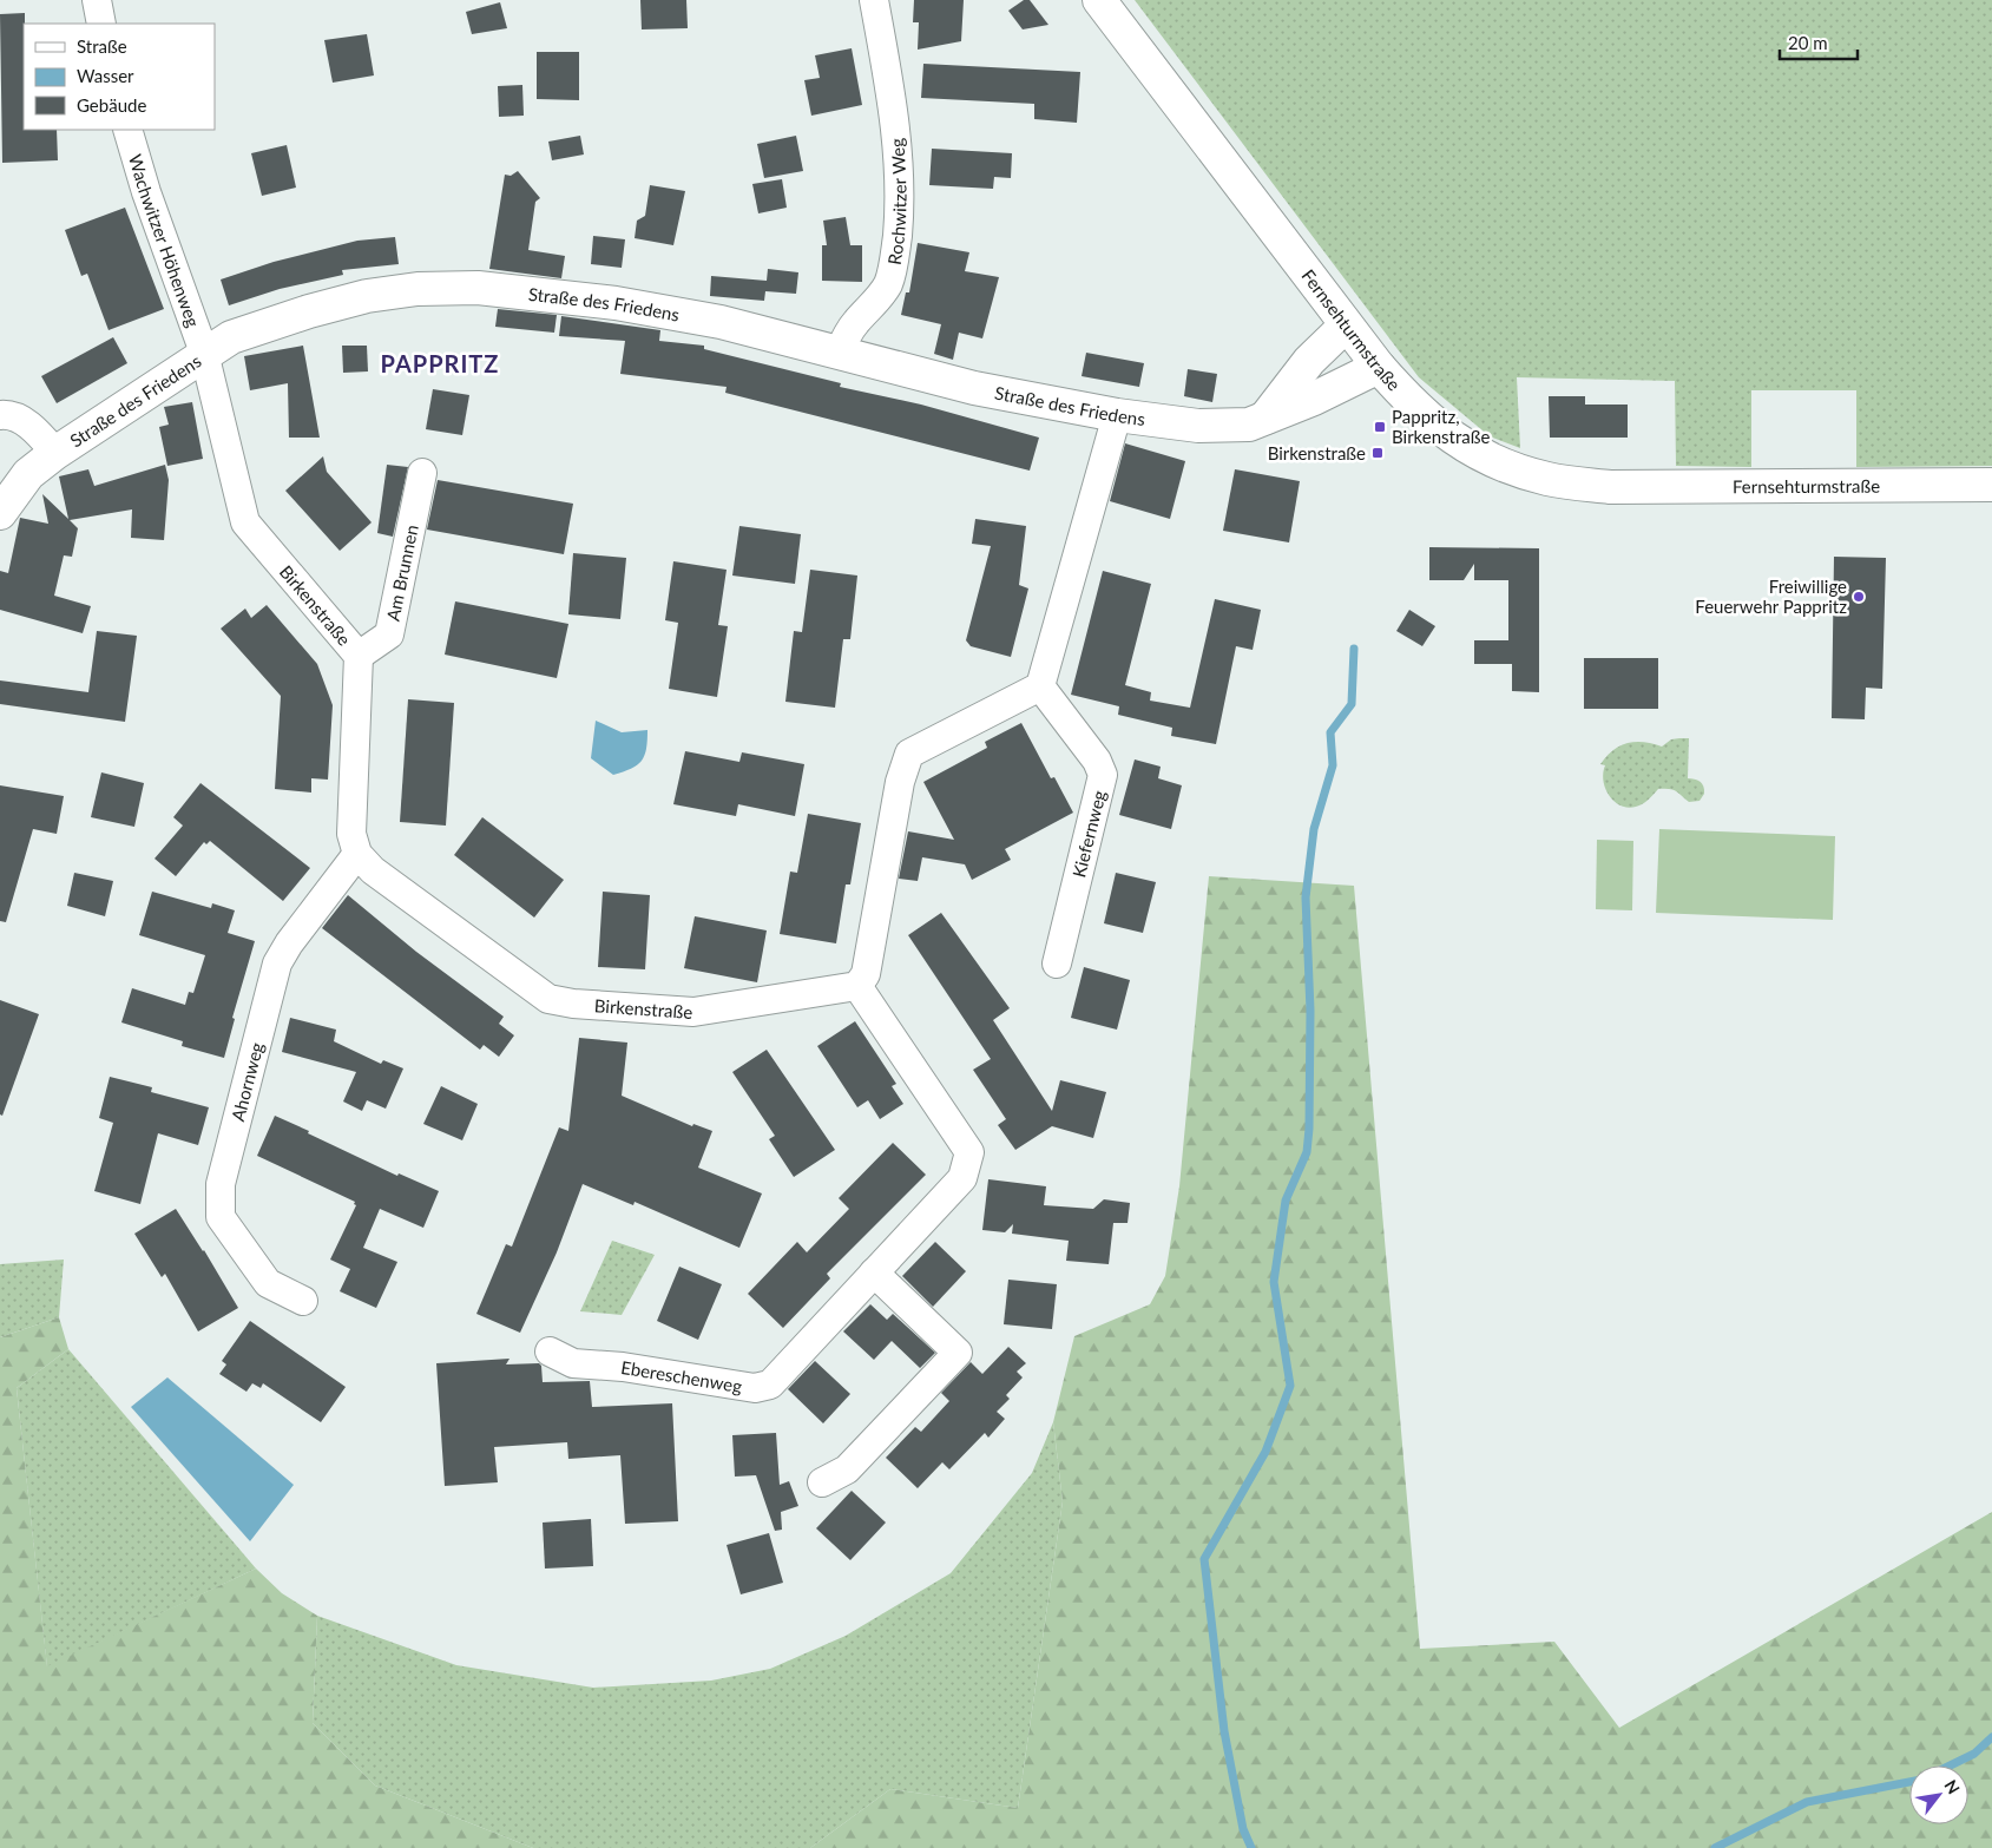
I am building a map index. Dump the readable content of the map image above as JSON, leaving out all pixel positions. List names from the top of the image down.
{
  "streets": {
    "street": [
      "Rochwitzer Weg",
      "Wachwitzer Höhenweg",
      "Straße des Friedens",
      "Fernsehturmstraße",
      "Am Brunnen",
      "Birkenstraße",
      "Kiefernweg",
      "Ahornweg",
      "Ebereschenweg"
    ]
  },
  "crossings": [
    ["Rochwitzer Weg", "Straße des Friedens"],
    ["Wachwitzer Höhenweg", "Straße des Friedens"],
    ["Wachwitzer Höhenweg", "Birkenstraße"],
    ["Straße des Friedens", "Fernsehturmstraße"],
    ["Straße des Friedens", "Birkenstraße"],
    ["Am Brunnen", "Birkenstraße"],
    ["Birkenstraße", "Ahornweg"],
    ["Birkenstraße", "Ebereschenweg"]
  ],
  "districts": ["PAPPRITZ"],
  "places": {
    "transit": ["Pappritz, Birkenstraße", "Birkenstraße"],
    "other": ["Freiwillige Feuerwehr Pappritz"]
  },
  "legend": ["Straße", "Wasser", "Gebäude"],
  "scale_bar": "20 m",
  "north": "top right"
}
